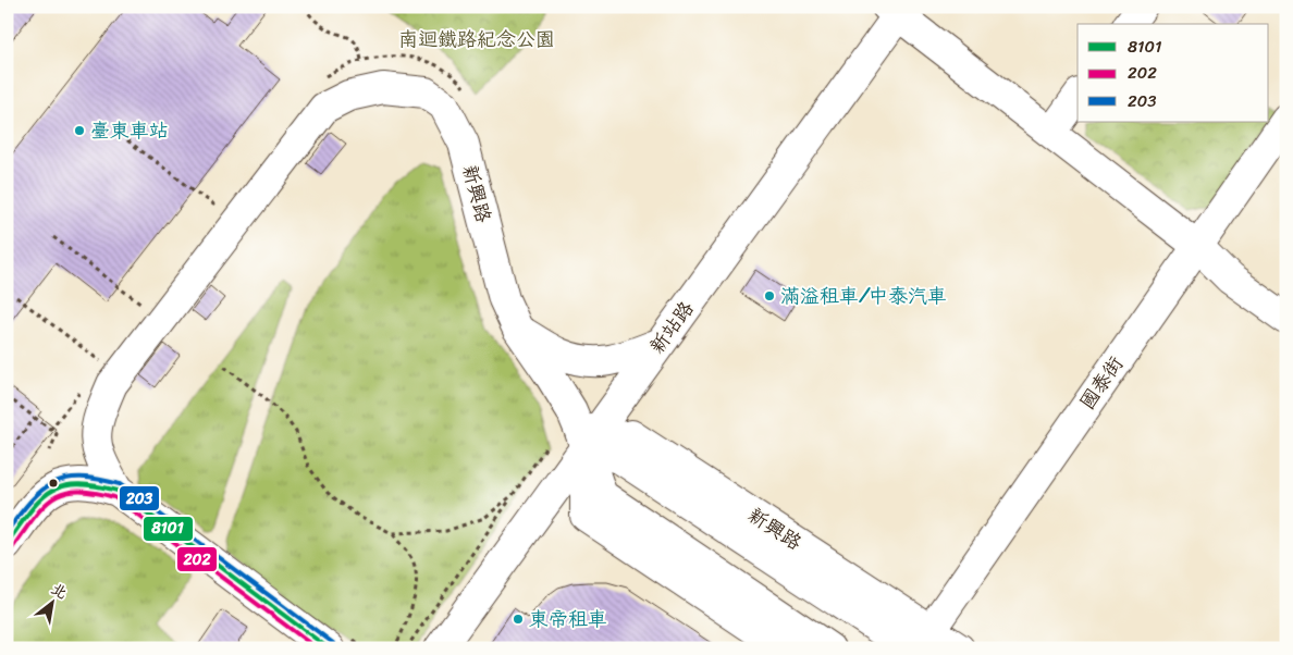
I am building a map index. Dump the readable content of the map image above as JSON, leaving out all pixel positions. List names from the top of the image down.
{
  "streets": {
    "street": ["新興路", "新站路", "國泰街"]
  },
  "crossings": [
    ["新興路", "新站路"],
    ["新興路", "國泰街"]
  ],
  "parks": ["南迴鐵路紀念公園"],
  "places": ["臺東車站", "滿溢租車/中泰汽車", "東帝租車"],
  "lines": ["transit line 203", "transit line 8101", "transit line 202"],
  "legend": ["8101", "202", "203"],
  "north": "top right"
}
